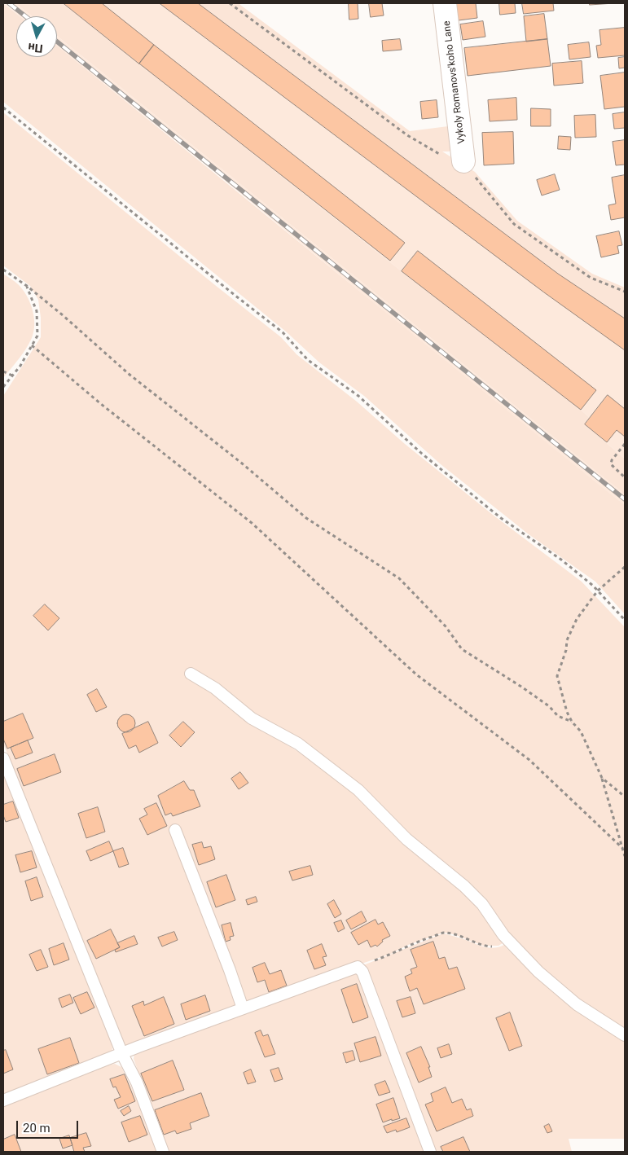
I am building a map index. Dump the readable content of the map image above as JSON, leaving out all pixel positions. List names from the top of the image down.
{
  "streets": {
    "street": ["Vykoly Romanovs'koho Lane"]
  },
  "scale_bar": "20 m",
  "north": "bottom"
}
